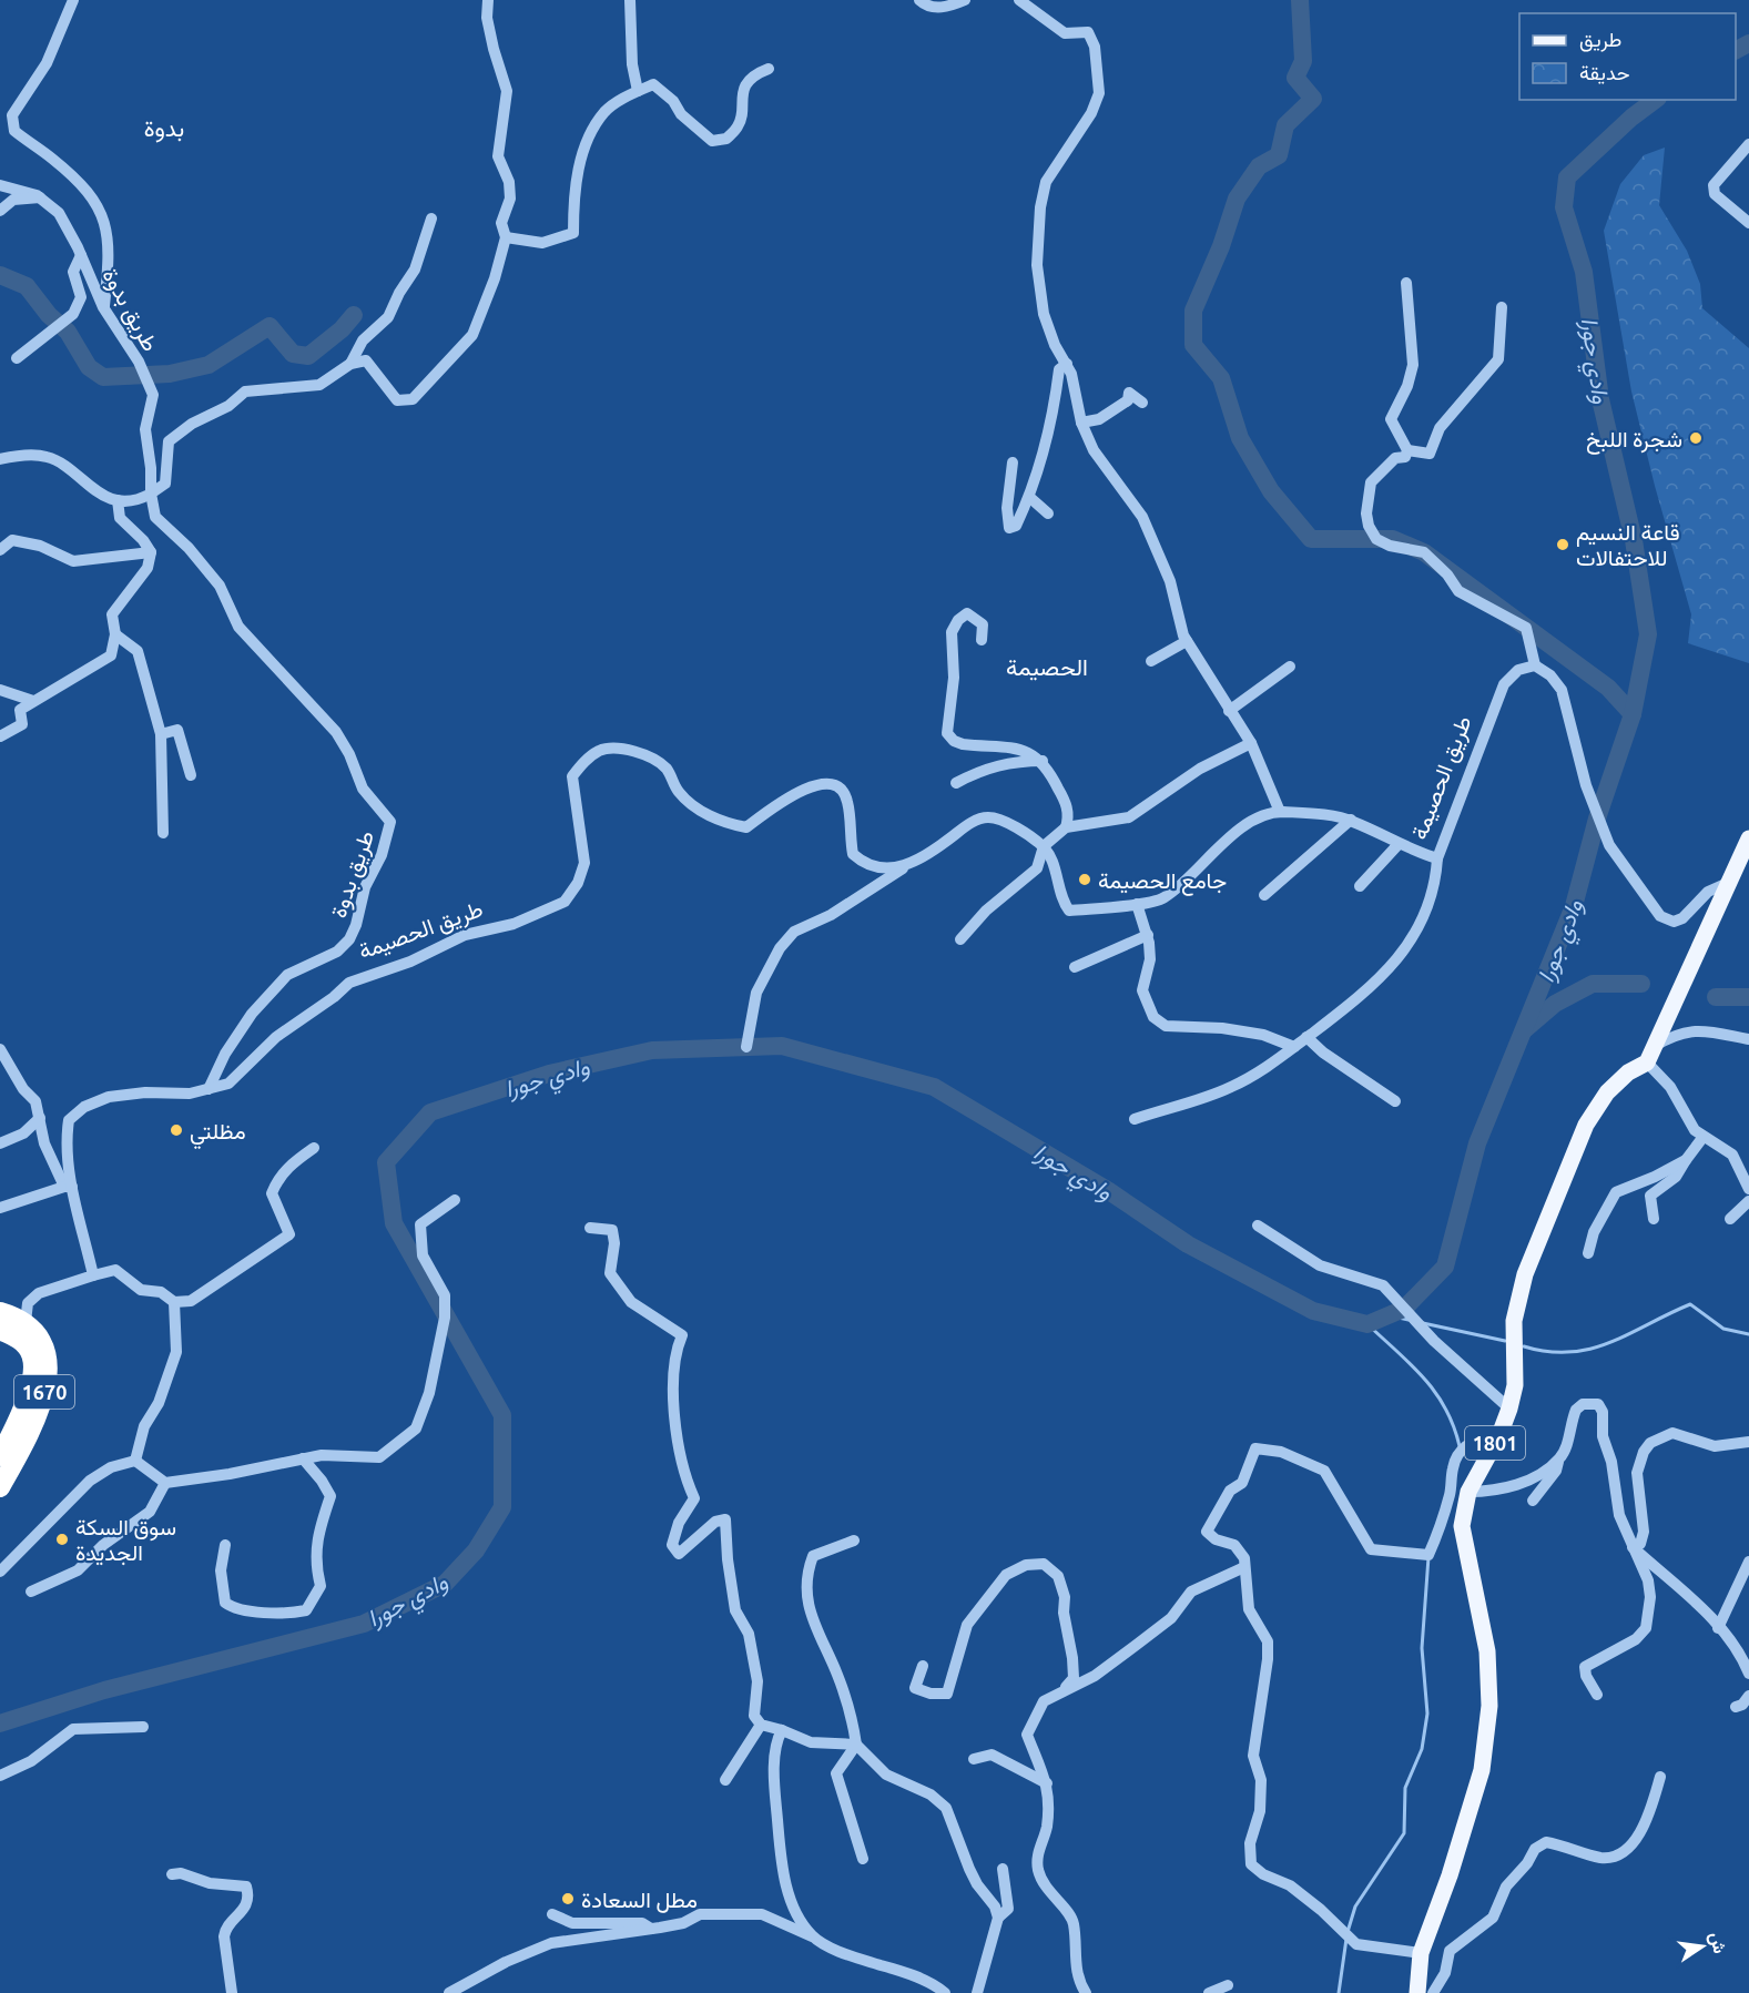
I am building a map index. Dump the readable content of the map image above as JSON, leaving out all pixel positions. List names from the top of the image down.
{
  "streets": {
    "highway": ["1670"],
    "main road": ["1801"],
    "street": ["طريق بدوة", "طريق الحصيمة"]
  },
  "crossings": [
    ["طريق بدوة", "طريق الحصيمة"]
  ],
  "districts": ["بدوة", "الحصيمة"],
  "water": ["وادي جورا"],
  "places": [
    "شجرة اللبخ",
    "قاعة النسيم للاحتفالات",
    "جامع الحصيمة",
    "مظلتي",
    "سوق السكة الجديدة",
    "مطل السعادة"
  ],
  "legend": ["طريق", "حديقة"],
  "north": "right"
}
